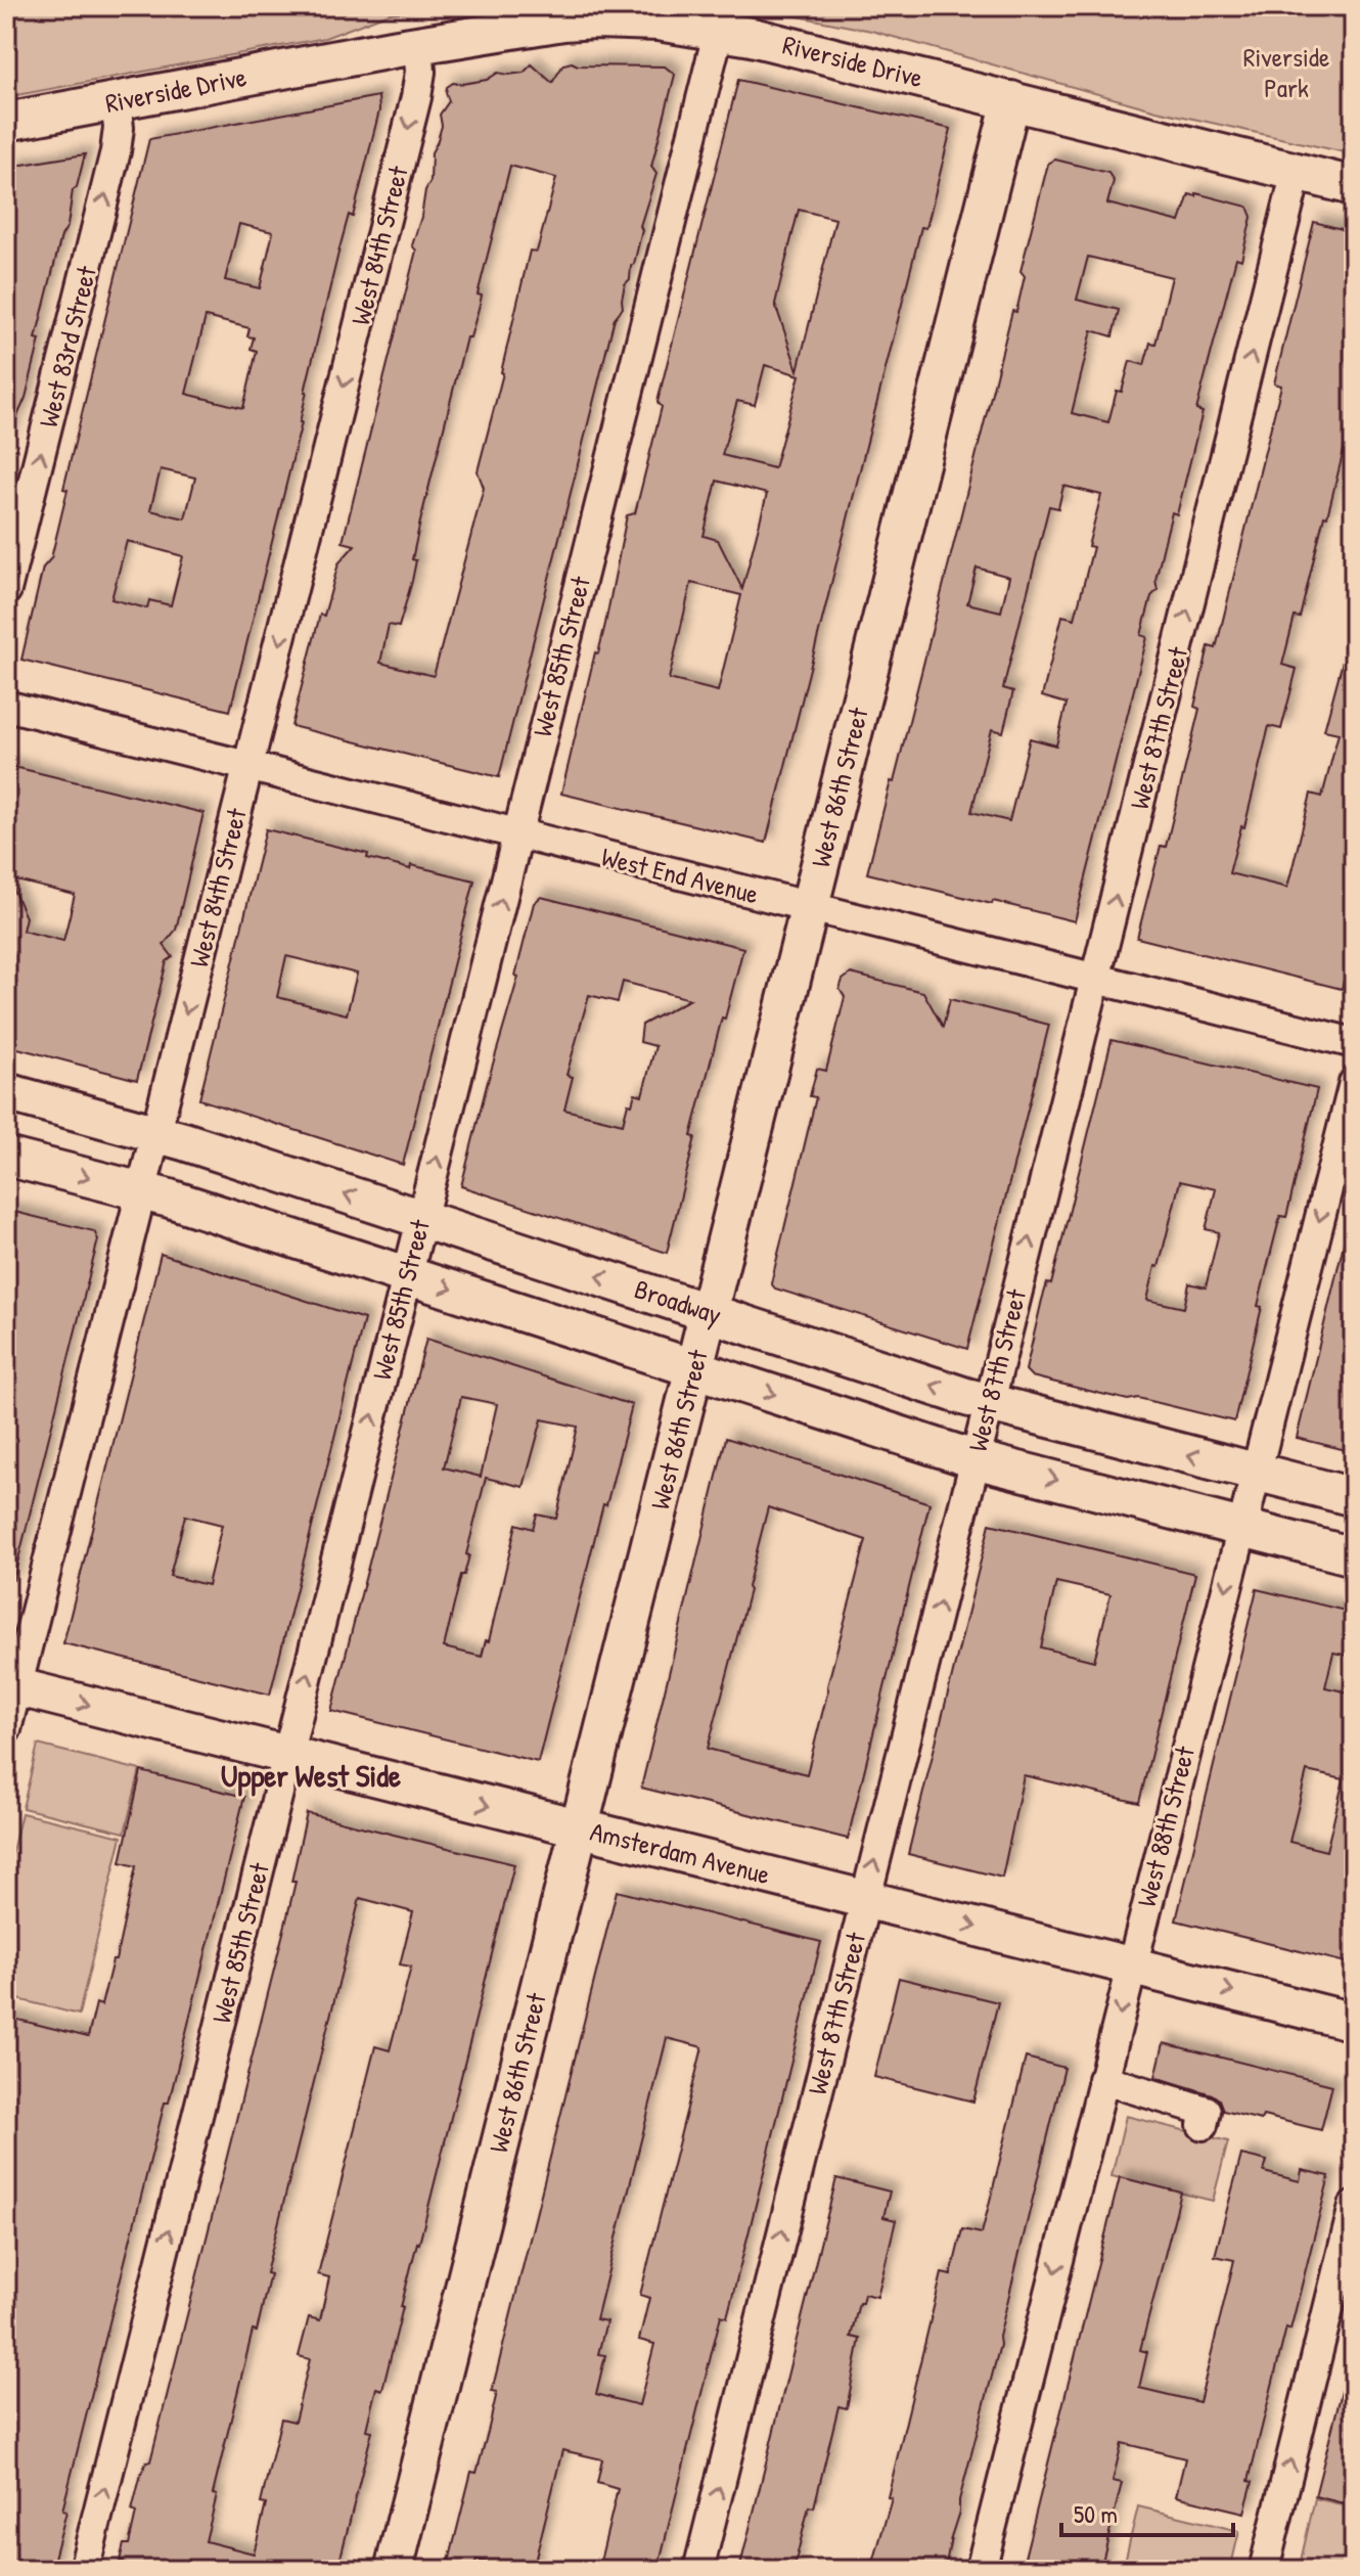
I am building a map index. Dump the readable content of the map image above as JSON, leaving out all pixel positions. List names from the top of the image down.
{
  "streets": {
    "main road": [
      "Riverside Drive",
      "West 86th Street",
      "Broadway",
      "Amsterdam Avenue"
    ],
    "street": [
      "West 84th Street",
      "West 83rd Street",
      "West 85th Street",
      "West 87th Street",
      "West End Avenue",
      "West 88th Street"
    ]
  },
  "crossings": [
    ["Riverside Drive", "West 84th Street"],
    ["Riverside Drive", "West 83rd Street"],
    ["Riverside Drive", "West 85th Street"],
    ["Riverside Drive", "West 87th Street"],
    ["Riverside Drive", "West 86th Street"],
    ["West 84th Street", "West End Avenue"],
    ["West 84th Street", "Broadway"],
    ["West 84th Street", "Amsterdam Avenue"],
    ["West 85th Street", "West End Avenue"],
    ["West 85th Street", "Broadway"],
    ["West 85th Street", "Amsterdam Avenue"],
    ["West 87th Street", "West End Avenue"],
    ["West 87th Street", "Broadway"],
    ["West 87th Street", "Amsterdam Avenue"],
    ["West 86th Street", "West End Avenue"],
    ["West 86th Street", "Broadway"],
    ["West 86th Street", "Amsterdam Avenue"],
    ["Broadway", "West 88th Street"],
    ["West 88th Street", "Amsterdam Avenue"]
  ],
  "one_way": [
    "West 84th Street",
    "West 83rd Street",
    "West 85th Street",
    "West 87th Street",
    "West 88th Street",
    "Amsterdam Avenue"
  ],
  "districts": ["Upper West Side"],
  "parks": ["Riverside Park"],
  "scale_bar": "50 m"
}
